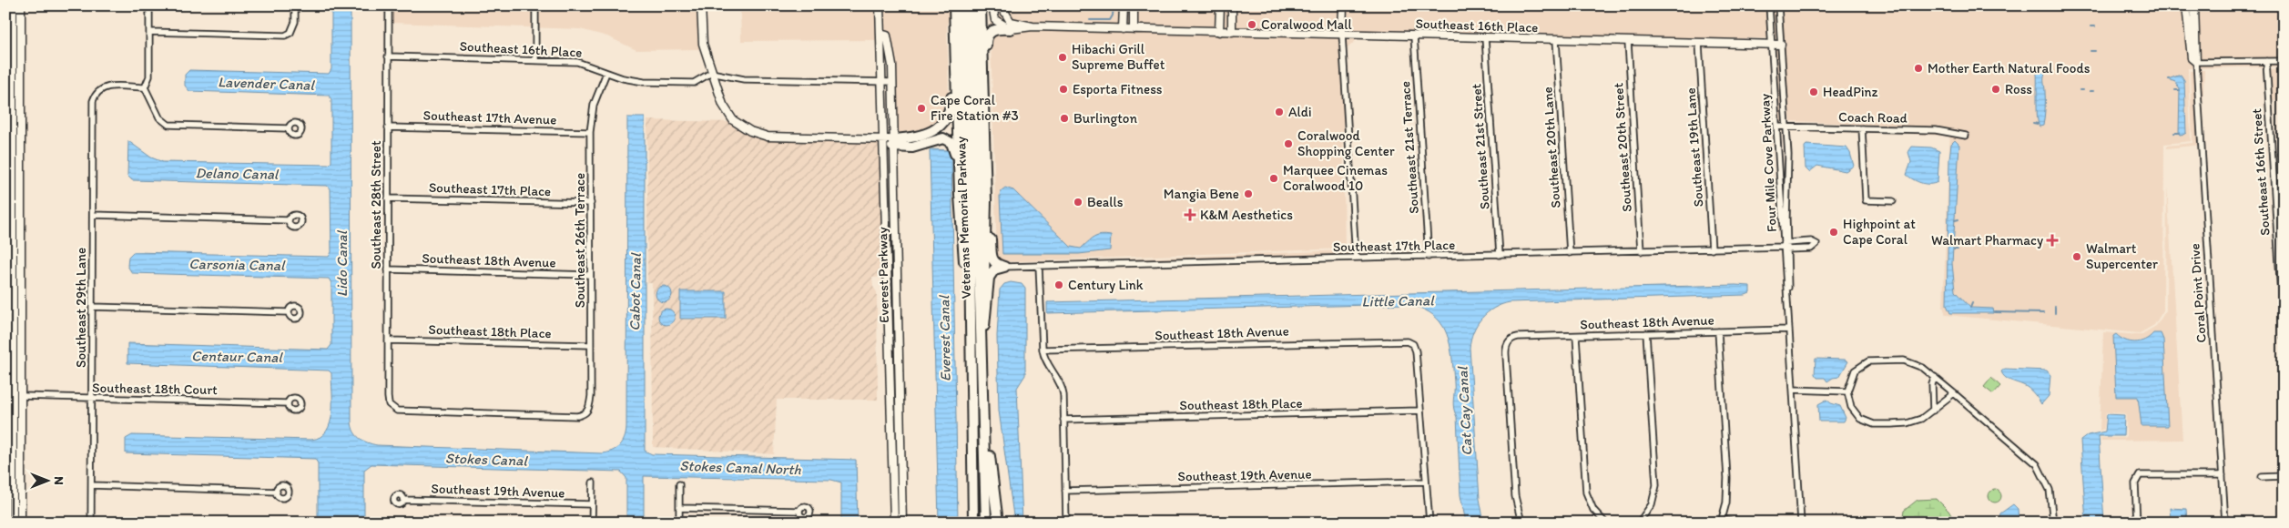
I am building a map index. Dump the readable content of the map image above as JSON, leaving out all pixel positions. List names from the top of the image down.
{
  "streets": {
    "highway": ["Veterans Memorial Parkway"],
    "street": [
      "Southeast 16th Place",
      "Southeast 17th Avenue",
      "Coach Road",
      "Southeast 21st Street",
      "Southeast 21st Terrace",
      "Southeast 20th Lane",
      "Southeast 20th Street",
      "Southeast 19th Lane",
      "Four Mile Cove Parkway",
      "Southeast 16th Street",
      "Southeast 17th Place",
      "Southeast 28th Street",
      "Southeast 26th Terrace",
      "Southeast 18th Avenue",
      "Everest Parkway",
      "Coral Point Drive",
      "Southeast 29th Lane",
      "Southeast 18th Place",
      "Southeast 18th Court",
      "Southeast 19th Avenue"
    ]
  },
  "crossings": [
    ["Southeast 16th Place", "Southeast 21st Street"],
    ["Southeast 16th Place", "Southeast 21st Terrace"],
    ["Southeast 16th Place", "Southeast 20th Lane"],
    ["Southeast 16th Place", "Southeast 20th Street"],
    ["Southeast 16th Place", "Southeast 19th Lane"],
    ["Southeast 16th Place", "Four Mile Cove Parkway"],
    ["Southeast 16th Place", "Southeast 28th Street"],
    ["Southeast 16th Place", "Southeast 26th Terrace"],
    ["Southeast 17th Avenue", "Southeast 28th Street"],
    ["Southeast 17th Avenue", "Southeast 26th Terrace"],
    ["Coach Road", "Four Mile Cove Parkway"],
    ["Southeast 21st Street", "Southeast 17th Place"],
    ["Southeast 21st Terrace", "Southeast 17th Place"],
    ["Southeast 20th Lane", "Southeast 17th Place"],
    ["Southeast 20th Street", "Southeast 17th Place"],
    ["Southeast 19th Lane", "Southeast 17th Place"],
    ["Four Mile Cove Parkway", "Southeast 17th Place"],
    ["Four Mile Cove Parkway", "Southeast 18th Avenue"],
    ["Southeast 17th Place", "Southeast 28th Street"],
    ["Southeast 17th Place", "Southeast 26th Terrace"],
    ["Southeast 28th Street", "Southeast 26th Terrace"],
    ["Southeast 28th Street", "Southeast 18th Avenue"],
    ["Southeast 28th Street", "Southeast 18th Place"],
    ["Southeast 26th Terrace", "Southeast 18th Avenue"],
    ["Southeast 26th Terrace", "Southeast 18th Place"],
    ["Southeast 18th Avenue", "Southeast 18th Place"],
    ["Southeast 29th Lane", "Southeast 18th Court"]
  ],
  "water": [
    "Lavender Canal",
    "Delano Canal",
    "Carsonia Canal",
    "Lido Canal",
    "Cabot Canal",
    "Little Canal",
    "Everest Canal",
    "Centaur Canal",
    "Cat Cay Canal",
    "Stokes Canal",
    "Stokes Canal North"
  ],
  "places": {
    "other": [
      "Coralwood Mall",
      "Hibachi Grill Supreme Buffet",
      "Mother Earth Natural Foods",
      "Esporta Fitness",
      "Ross",
      "HeadPinz",
      "Cape Coral Fire Station #3",
      "Aldi",
      "Burlington",
      "Coralwood Shopping Center",
      "Marquee Cinemas Coralwood 10",
      "Mangia Bene",
      "Bealls",
      "Highpoint at Cape Coral",
      "Walmart Supercenter",
      "Century Link"
    ],
    "health": ["K&M Aesthetics", "Walmart Pharmacy"]
  },
  "north": "right"
}
